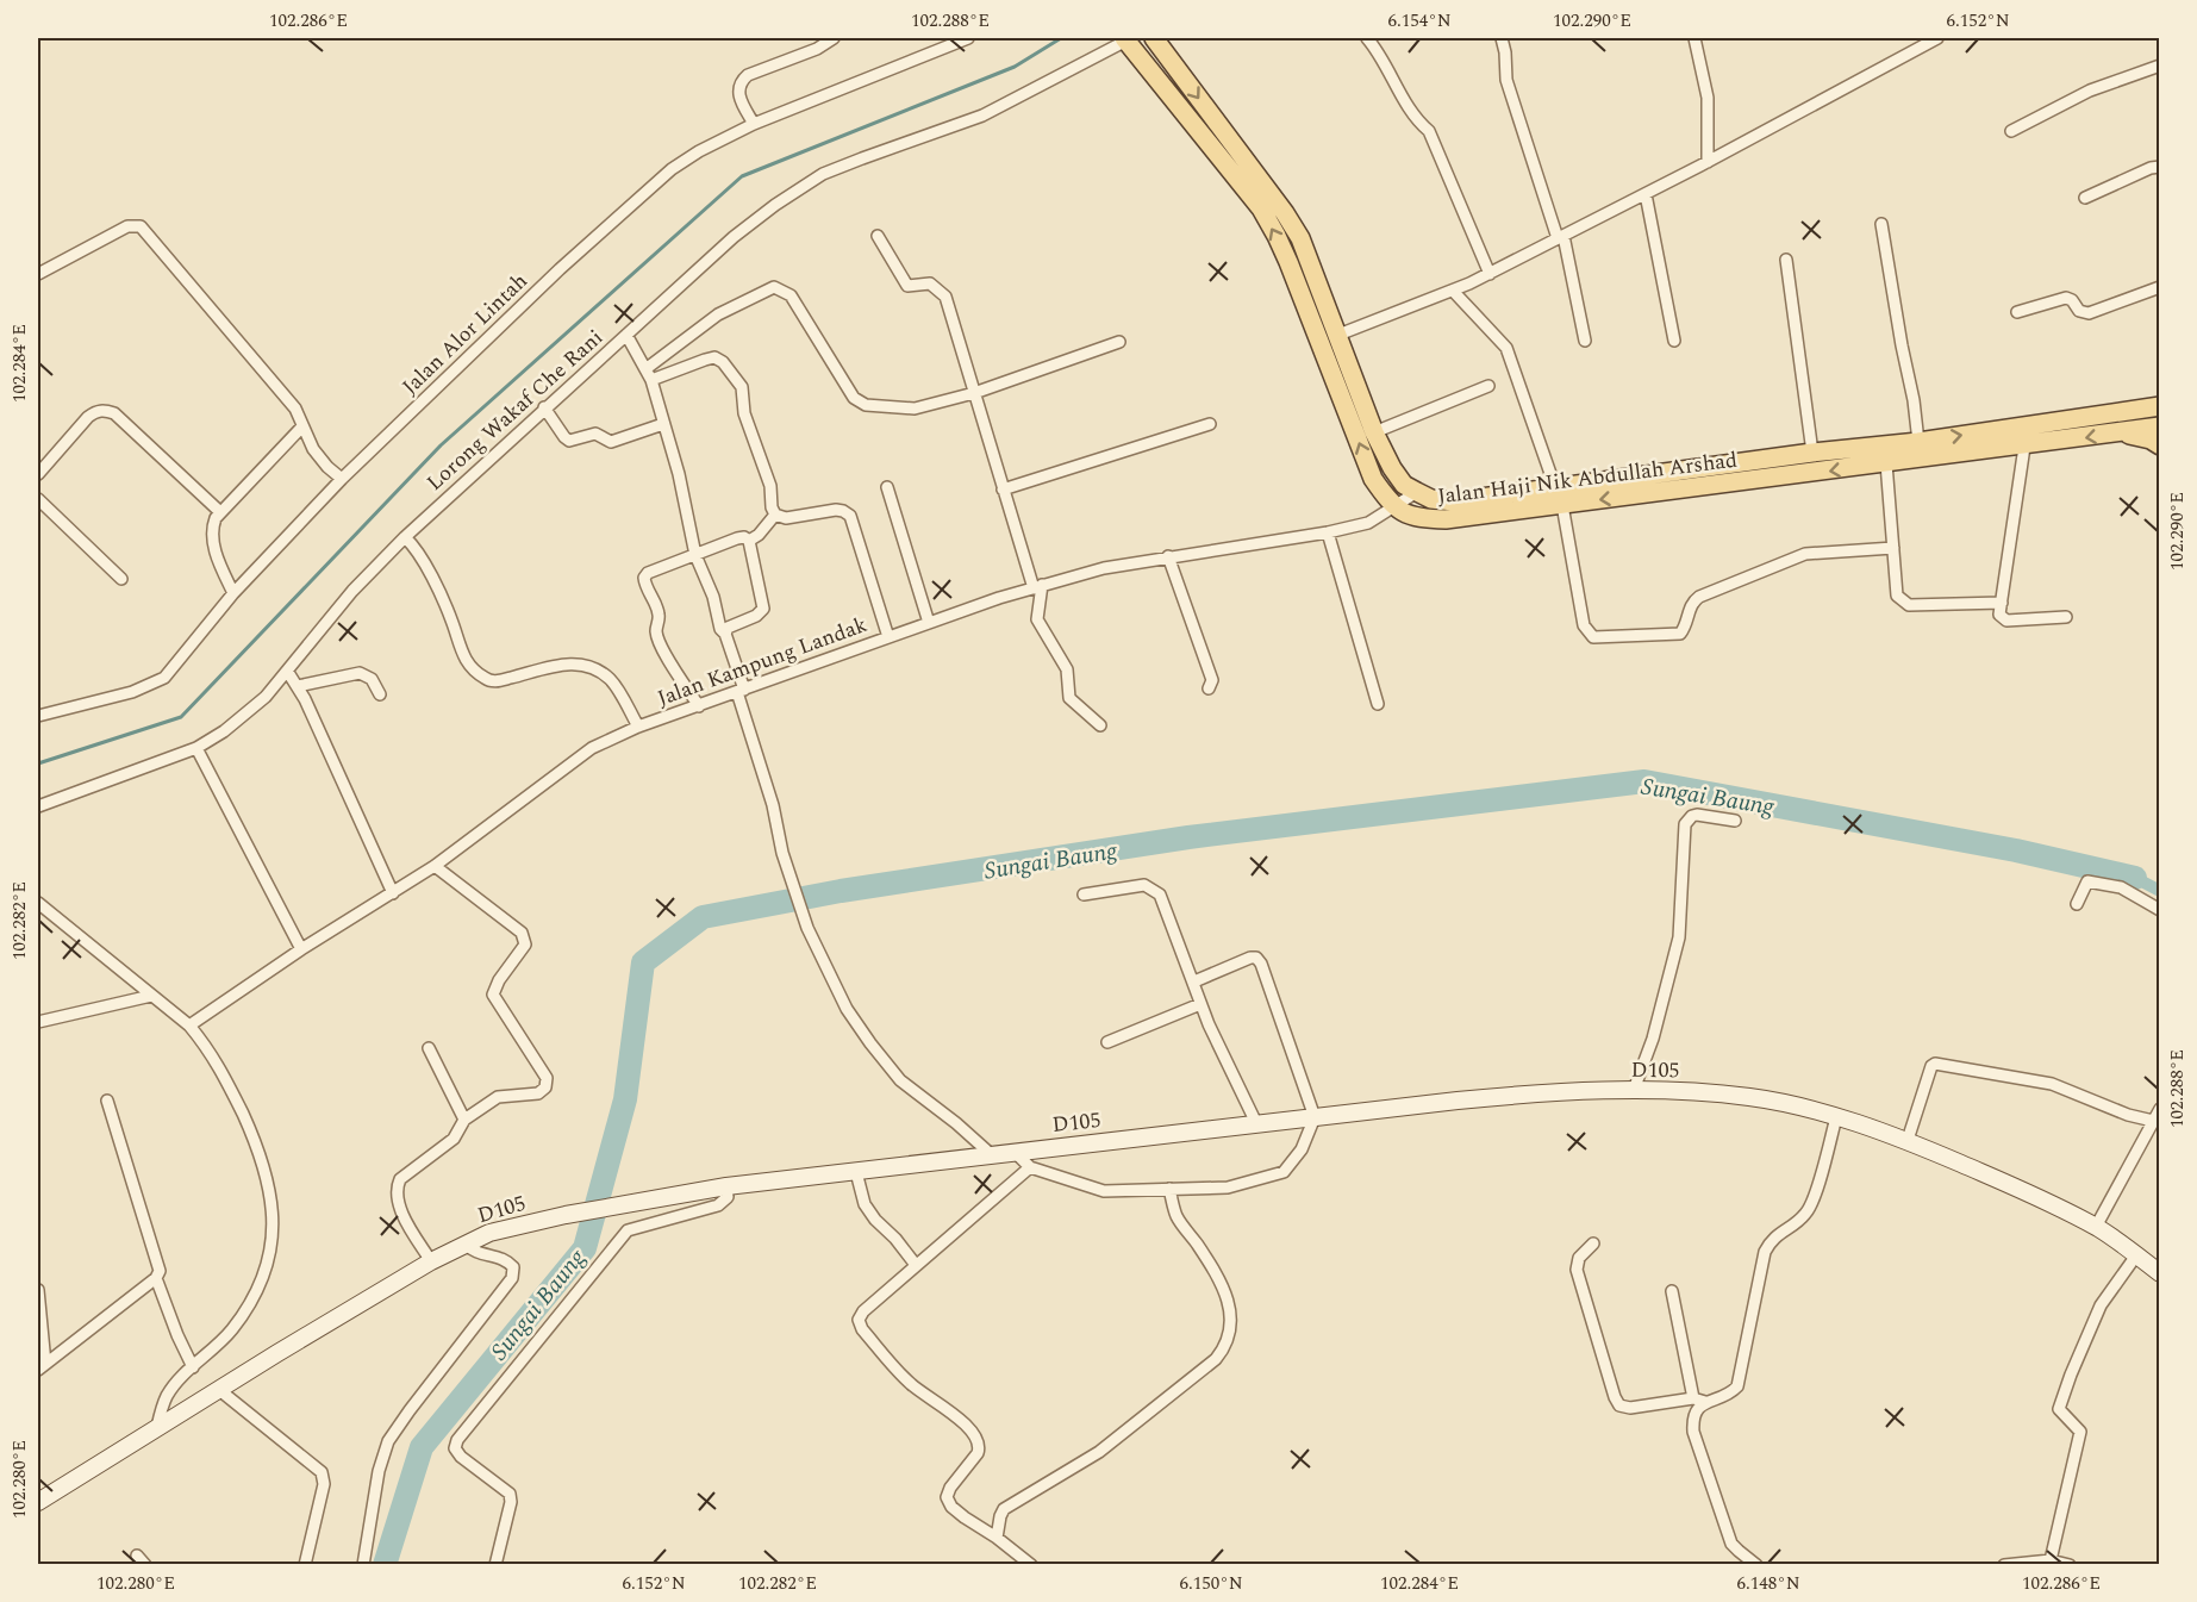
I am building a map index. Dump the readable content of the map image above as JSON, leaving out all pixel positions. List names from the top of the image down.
{
  "streets": {
    "main road": ["Jalan Haji Nik Abdullah Arshad"],
    "street": [
      "Jalan Alor Lintah",
      "Lorong Wakaf Che Rani",
      "Jalan Kampung Landak",
      "D105"
    ]
  },
  "crossings": [
    ["Jalan Haji Nik Abdullah Arshad", "Jalan Kampung Landak"]
  ],
  "water": ["Sungai Baung"],
  "coordinates": [
    "102.286°E",
    "102.288°E",
    "6.154°N",
    "102.290°E",
    "6.152°N",
    "102.284°E",
    "102.282°E",
    "102.280°E",
    "6.150°N",
    "6.148°N"
  ]
}
